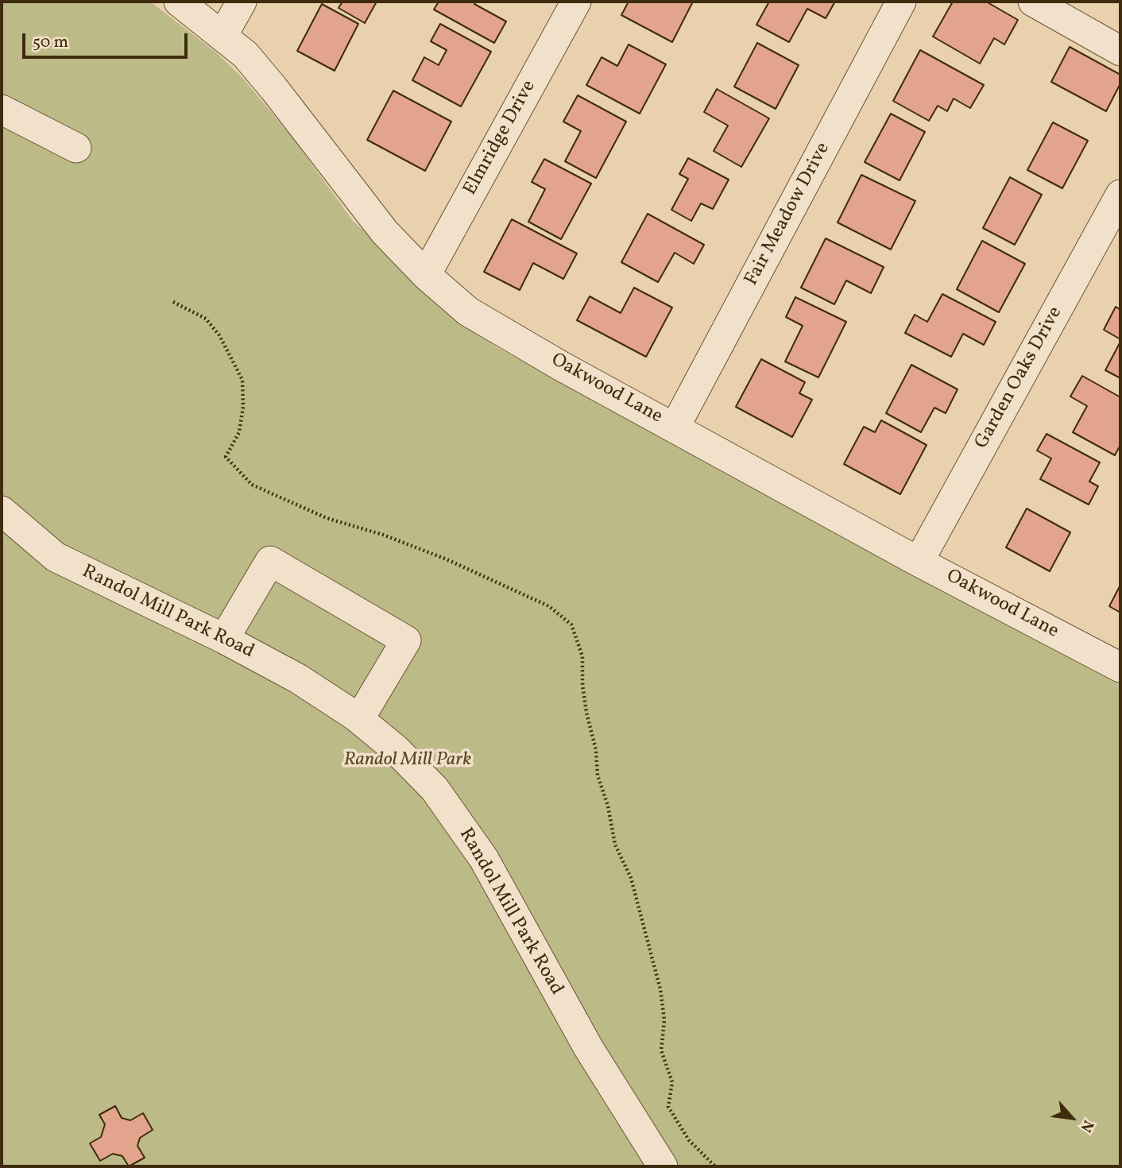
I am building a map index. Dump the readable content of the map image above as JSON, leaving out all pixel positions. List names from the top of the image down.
{
  "streets": {
    "street": [
      "Elmridge Drive",
      "Fair Meadow Drive",
      "Garden Oaks Drive",
      "Oakwood Lane",
      "Randol Mill Park Road"
    ]
  },
  "crossings": [
    ["Elmridge Drive", "Oakwood Lane"],
    ["Fair Meadow Drive", "Oakwood Lane"],
    ["Garden Oaks Drive", "Oakwood Lane"]
  ],
  "parks": ["Randol Mill Park"],
  "scale_bar": "50 m",
  "north": "bottom right"
}
